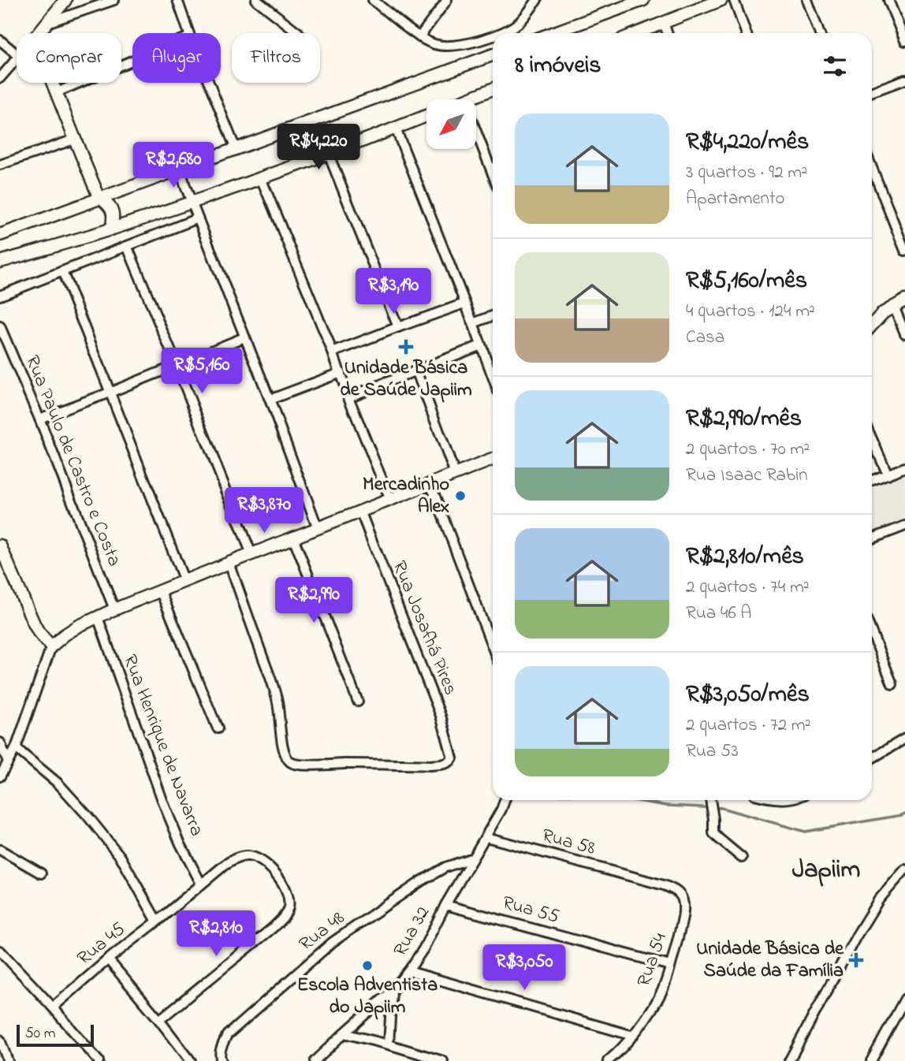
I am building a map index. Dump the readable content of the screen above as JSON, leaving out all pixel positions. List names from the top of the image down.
{
  "streets": {
    "street": [
      "Rua Paulo de Castro e Costa",
      "Rua Josafhá Pires",
      "Rua Henrique de Navarra",
      "Rua 58",
      "Rua 55",
      "Rua 48",
      "Rua 32",
      "Rua 45",
      "Rua 54"
    ]
  },
  "crossings": [
    ["Rua Henrique de Navarra", "Rua 45"],
    ["Rua 58", "Rua 32"],
    ["Rua 58", "Rua 54"],
    ["Rua 55", "Rua 32"],
    ["Rua 55", "Rua 54"],
    ["Rua 48", "Rua 32"]
  ],
  "districts": ["Japiim"],
  "places": {
    "health": ["Unidade Básica de Saúde Japiim", "Unidade Básica de Saúde da Família"],
    "other": ["Mercadinho Alex", "Escola Adventista do Japiim"]
  },
  "scale_bar": "50 m",
  "north": "bottom left",
  "page": {
    "chip": ["Comprar", "Alugar", "Filtros"],
    "heading": "8 imóveis",
    "list": [
      {
        "name": "R$4,220/mês",
        "note": "3 quartos · 92 m² · Apartamento"
      },
      {
        "name": "R$5,160/mês",
        "note": "4 quartos · 124 m² · Casa"
      },
      {
        "name": "R$2,990/mês",
        "note": "2 quartos · 70 m² · Rua Isaac Rabin"
      },
      {
        "name": "R$2,810/mês",
        "note": "2 quartos · 74 m² · Rua 46 A"
      },
      {
        "name": "R$3,050/mês",
        "note": "2 quartos · 72 m² · Rua 53"
      }
    ],
    "price": [
      "R$4,220",
      "R$2,680",
      "R$3,190",
      "R$5,160",
      "R$3,870",
      "R$2,990",
      "R$2,810",
      "R$3,050"
    ],
    "scale": "50 m"
  }
}
